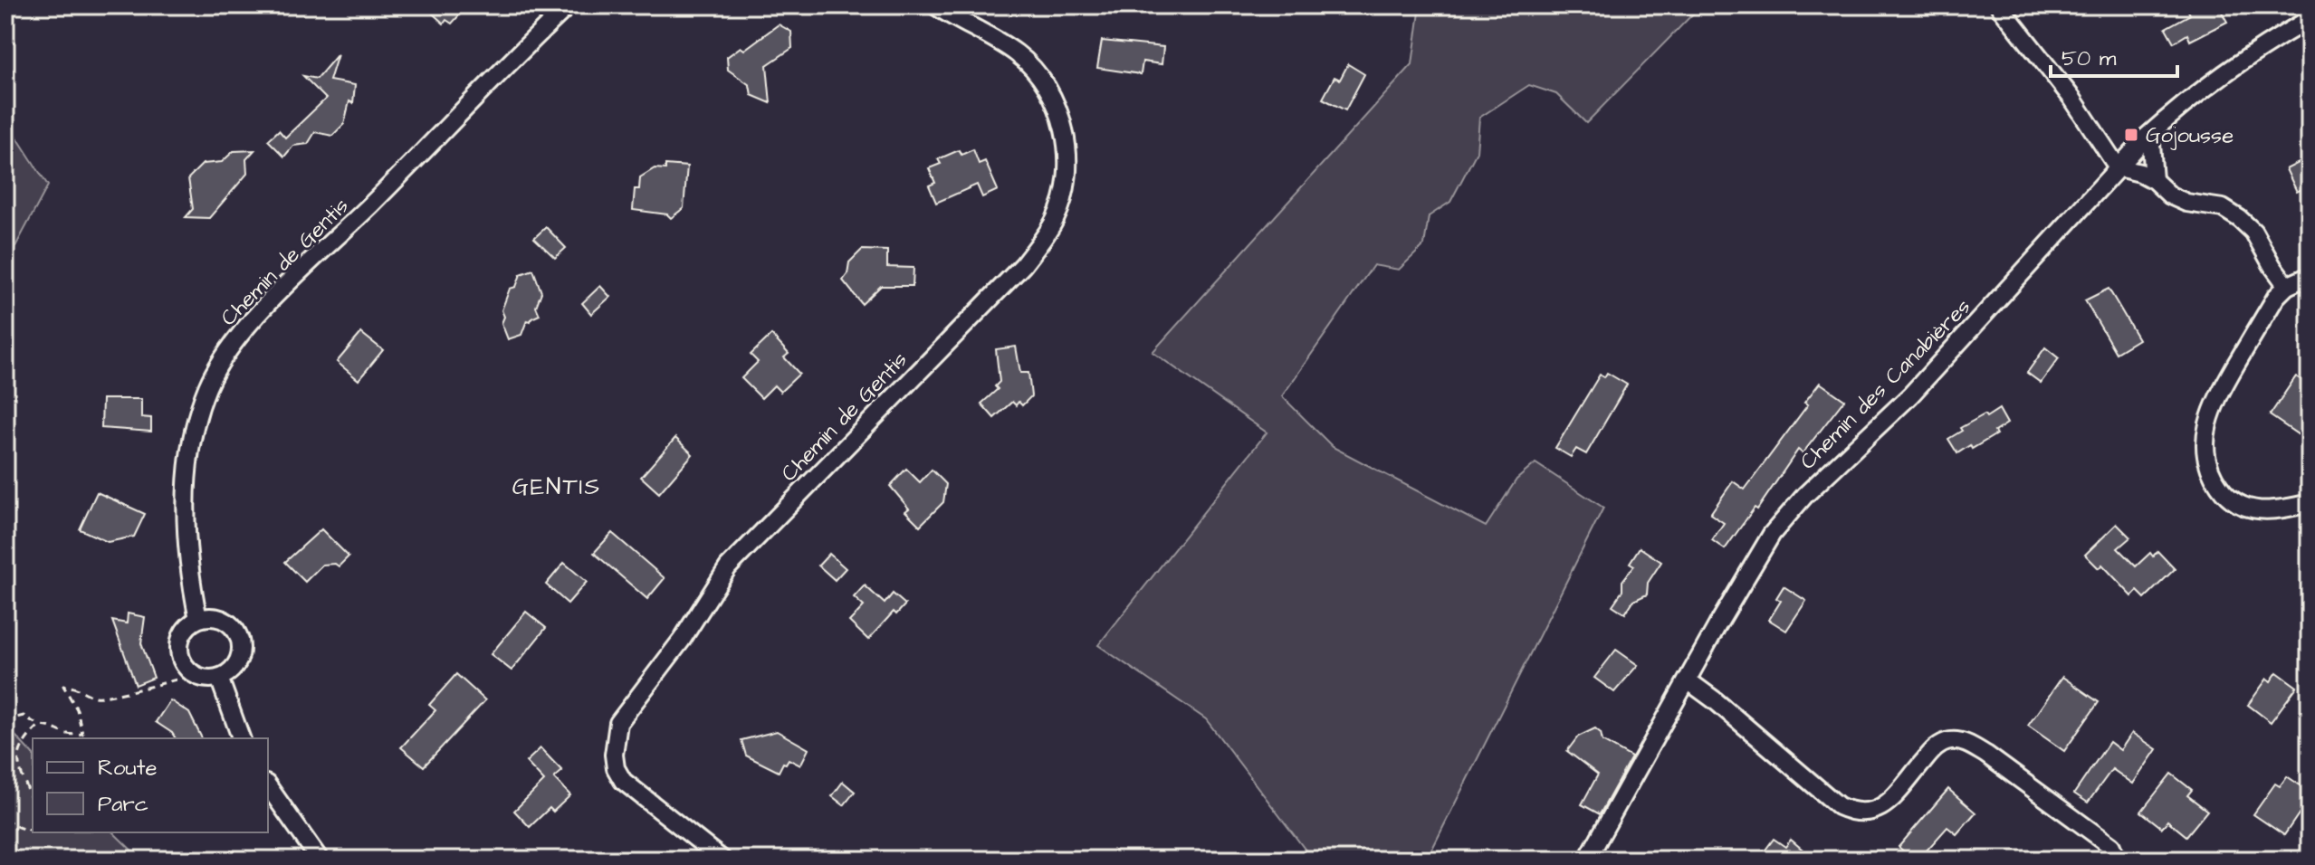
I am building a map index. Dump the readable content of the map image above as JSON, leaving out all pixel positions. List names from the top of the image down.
{
  "streets": {
    "street": ["Chemin de Gentis", "Chemin des Canabières"]
  },
  "districts": ["GENTIS"],
  "places": {
    "transit": ["Gojousse"]
  },
  "legend": ["Route", "Parc"],
  "scale_bar": "50 m"
}
